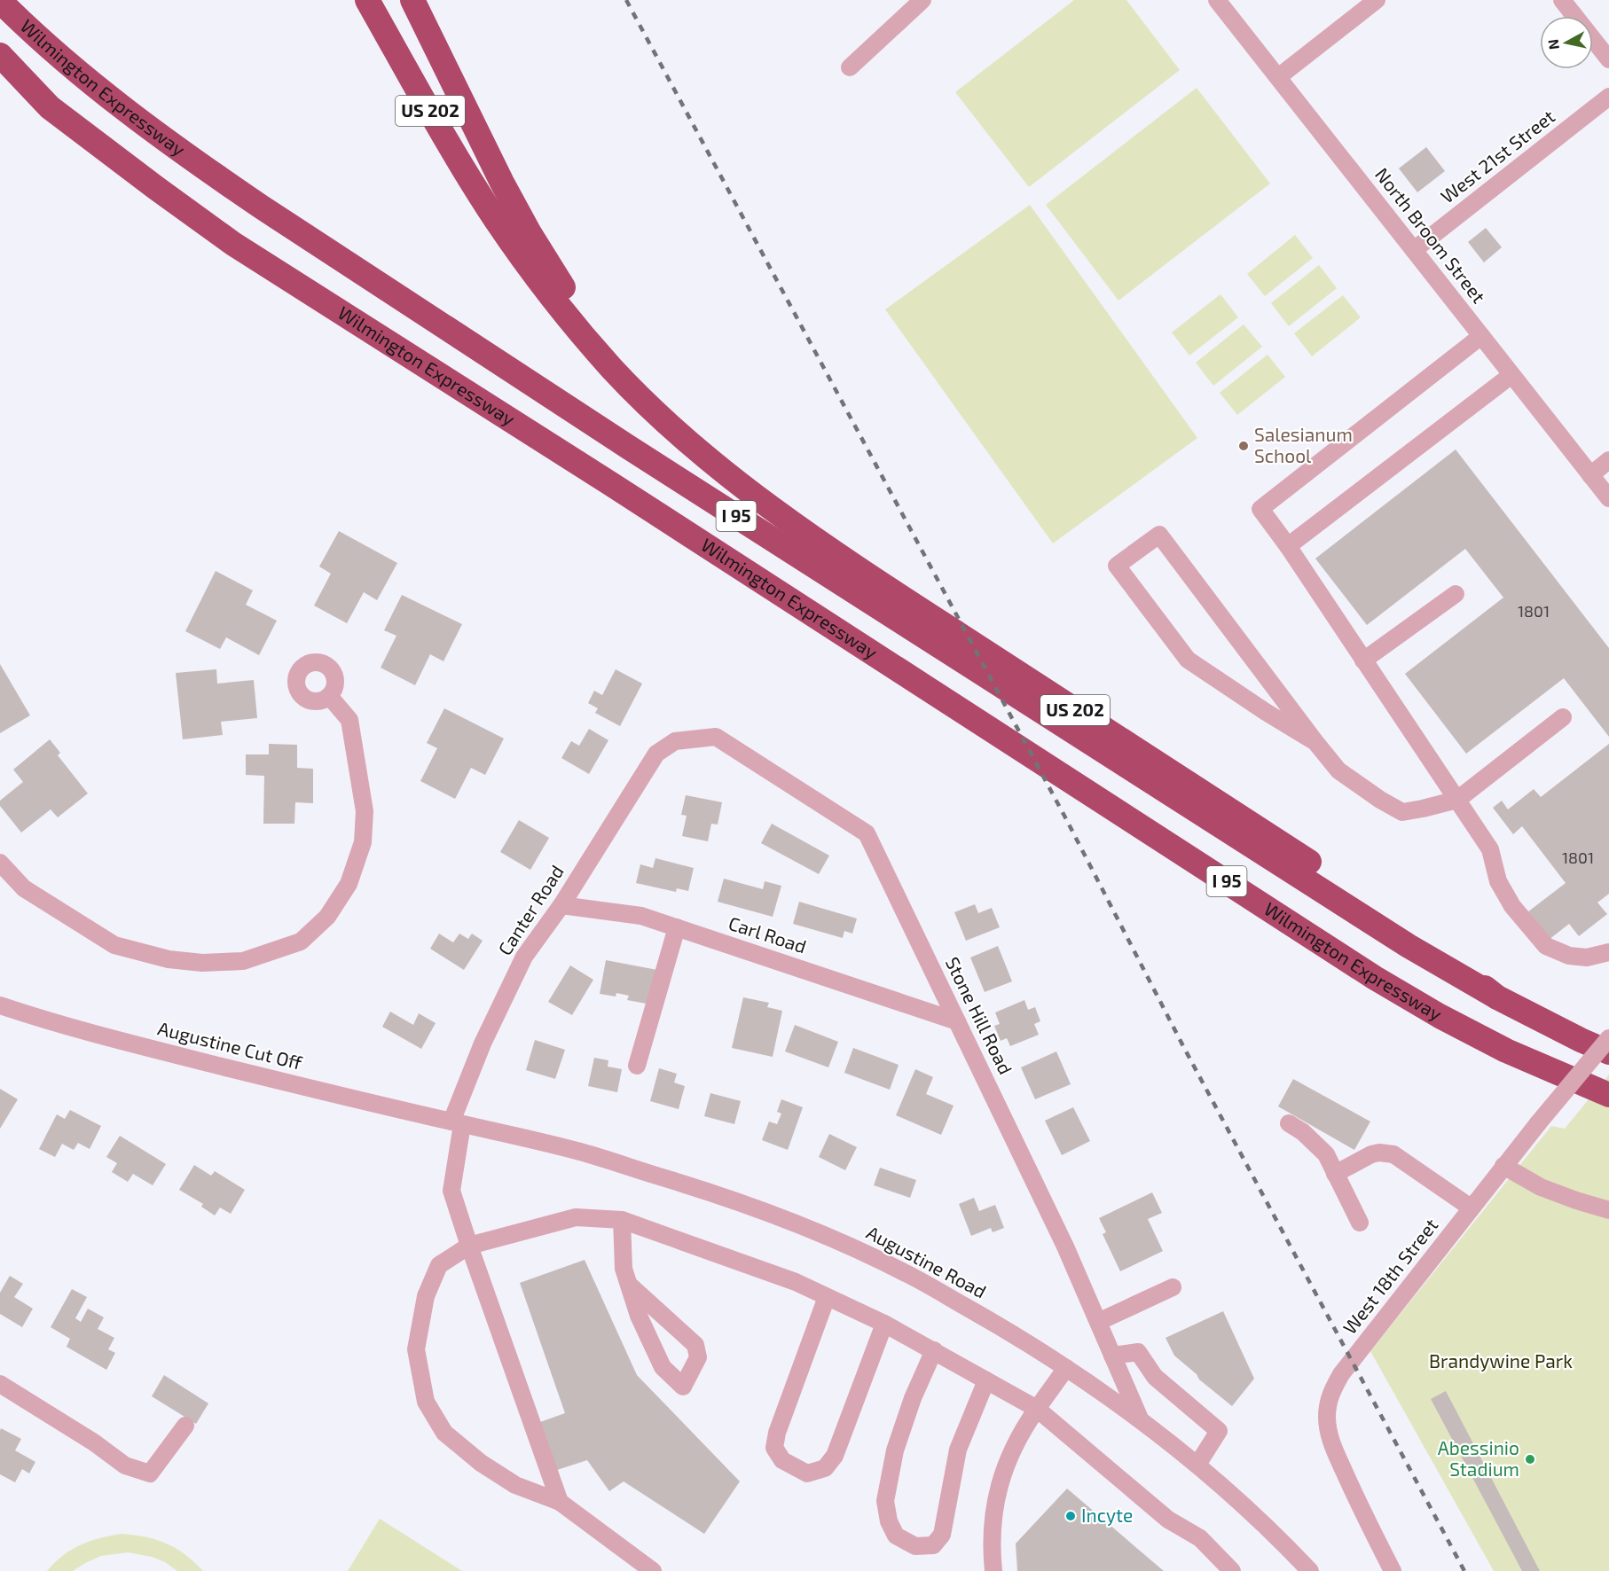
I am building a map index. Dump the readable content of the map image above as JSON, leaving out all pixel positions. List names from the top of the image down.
{
  "streets": {
    "highway": ["Wilmington Expressway", "US 202", "I 95"],
    "street": [
      "West 21st Street",
      "North Broom Street",
      "Canter Road",
      "Carl Road",
      "Stone Hill Road",
      "Augustine Cut Off",
      "Augustine Road",
      "West 18th Street"
    ]
  },
  "crossings": [
    ["Wilmington Expressway", "US 202"],
    ["Wilmington Expressway", "I 95"],
    ["US 202", "I 95"],
    ["West 21st Street", "North Broom Street"],
    ["Canter Road", "Carl Road"],
    ["Canter Road", "Stone Hill Road"],
    ["Canter Road", "Augustine Cut Off"],
    ["Canter Road", "Augustine Road"],
    ["Carl Road", "Stone Hill Road"],
    ["Stone Hill Road", "Augustine Road"],
    ["Augustine Cut Off", "Augustine Road"]
  ],
  "parks": ["Brandywine Park"],
  "places": ["Salesianum School", "Abessinio Stadium", "Incyte"],
  "house_numbers": ["1801", "1801"],
  "north": "left"
}
